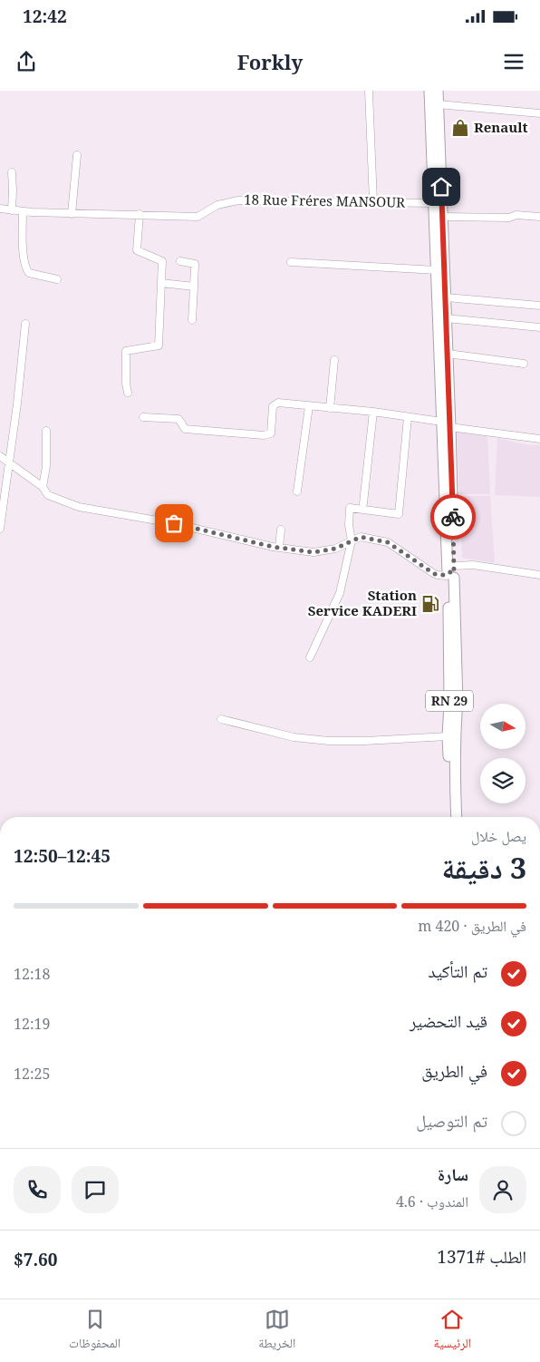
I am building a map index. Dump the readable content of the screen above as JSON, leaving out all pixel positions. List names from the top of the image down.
{
  "streets": {
    "highway": ["RN 29"],
    "street": ["18 Rue Fréres MANSOUR"]
  },
  "crossings": [
    ["18 Rue Fréres MANSOUR", "RN 29"]
  ],
  "places": {
    "shop": ["Renault"],
    "fuel station": ["Station Service KADERI"]
  },
  "north": "right",
  "page": {
    "status": "12:42",
    "header": "Forkly",
    "heading": ["3 دقيقة", "يصل خلال", "12:45–12:50"],
    "panel": [
      "سارة",
      "المندوب · 4.6",
      "الطلب #1371",
      "$7.60"
    ],
    "bar": "في الطريق · 420 m",
    "list": [
      ["تم التأكيد", "12:18"],
      ["قيد التحضير", "12:19"],
      ["في الطريق", "12:25"],
      "تم التوصيل"
    ],
    "tabs": ["الرئيسية", "الخريطة", "المحفوظات"]
  }
}
